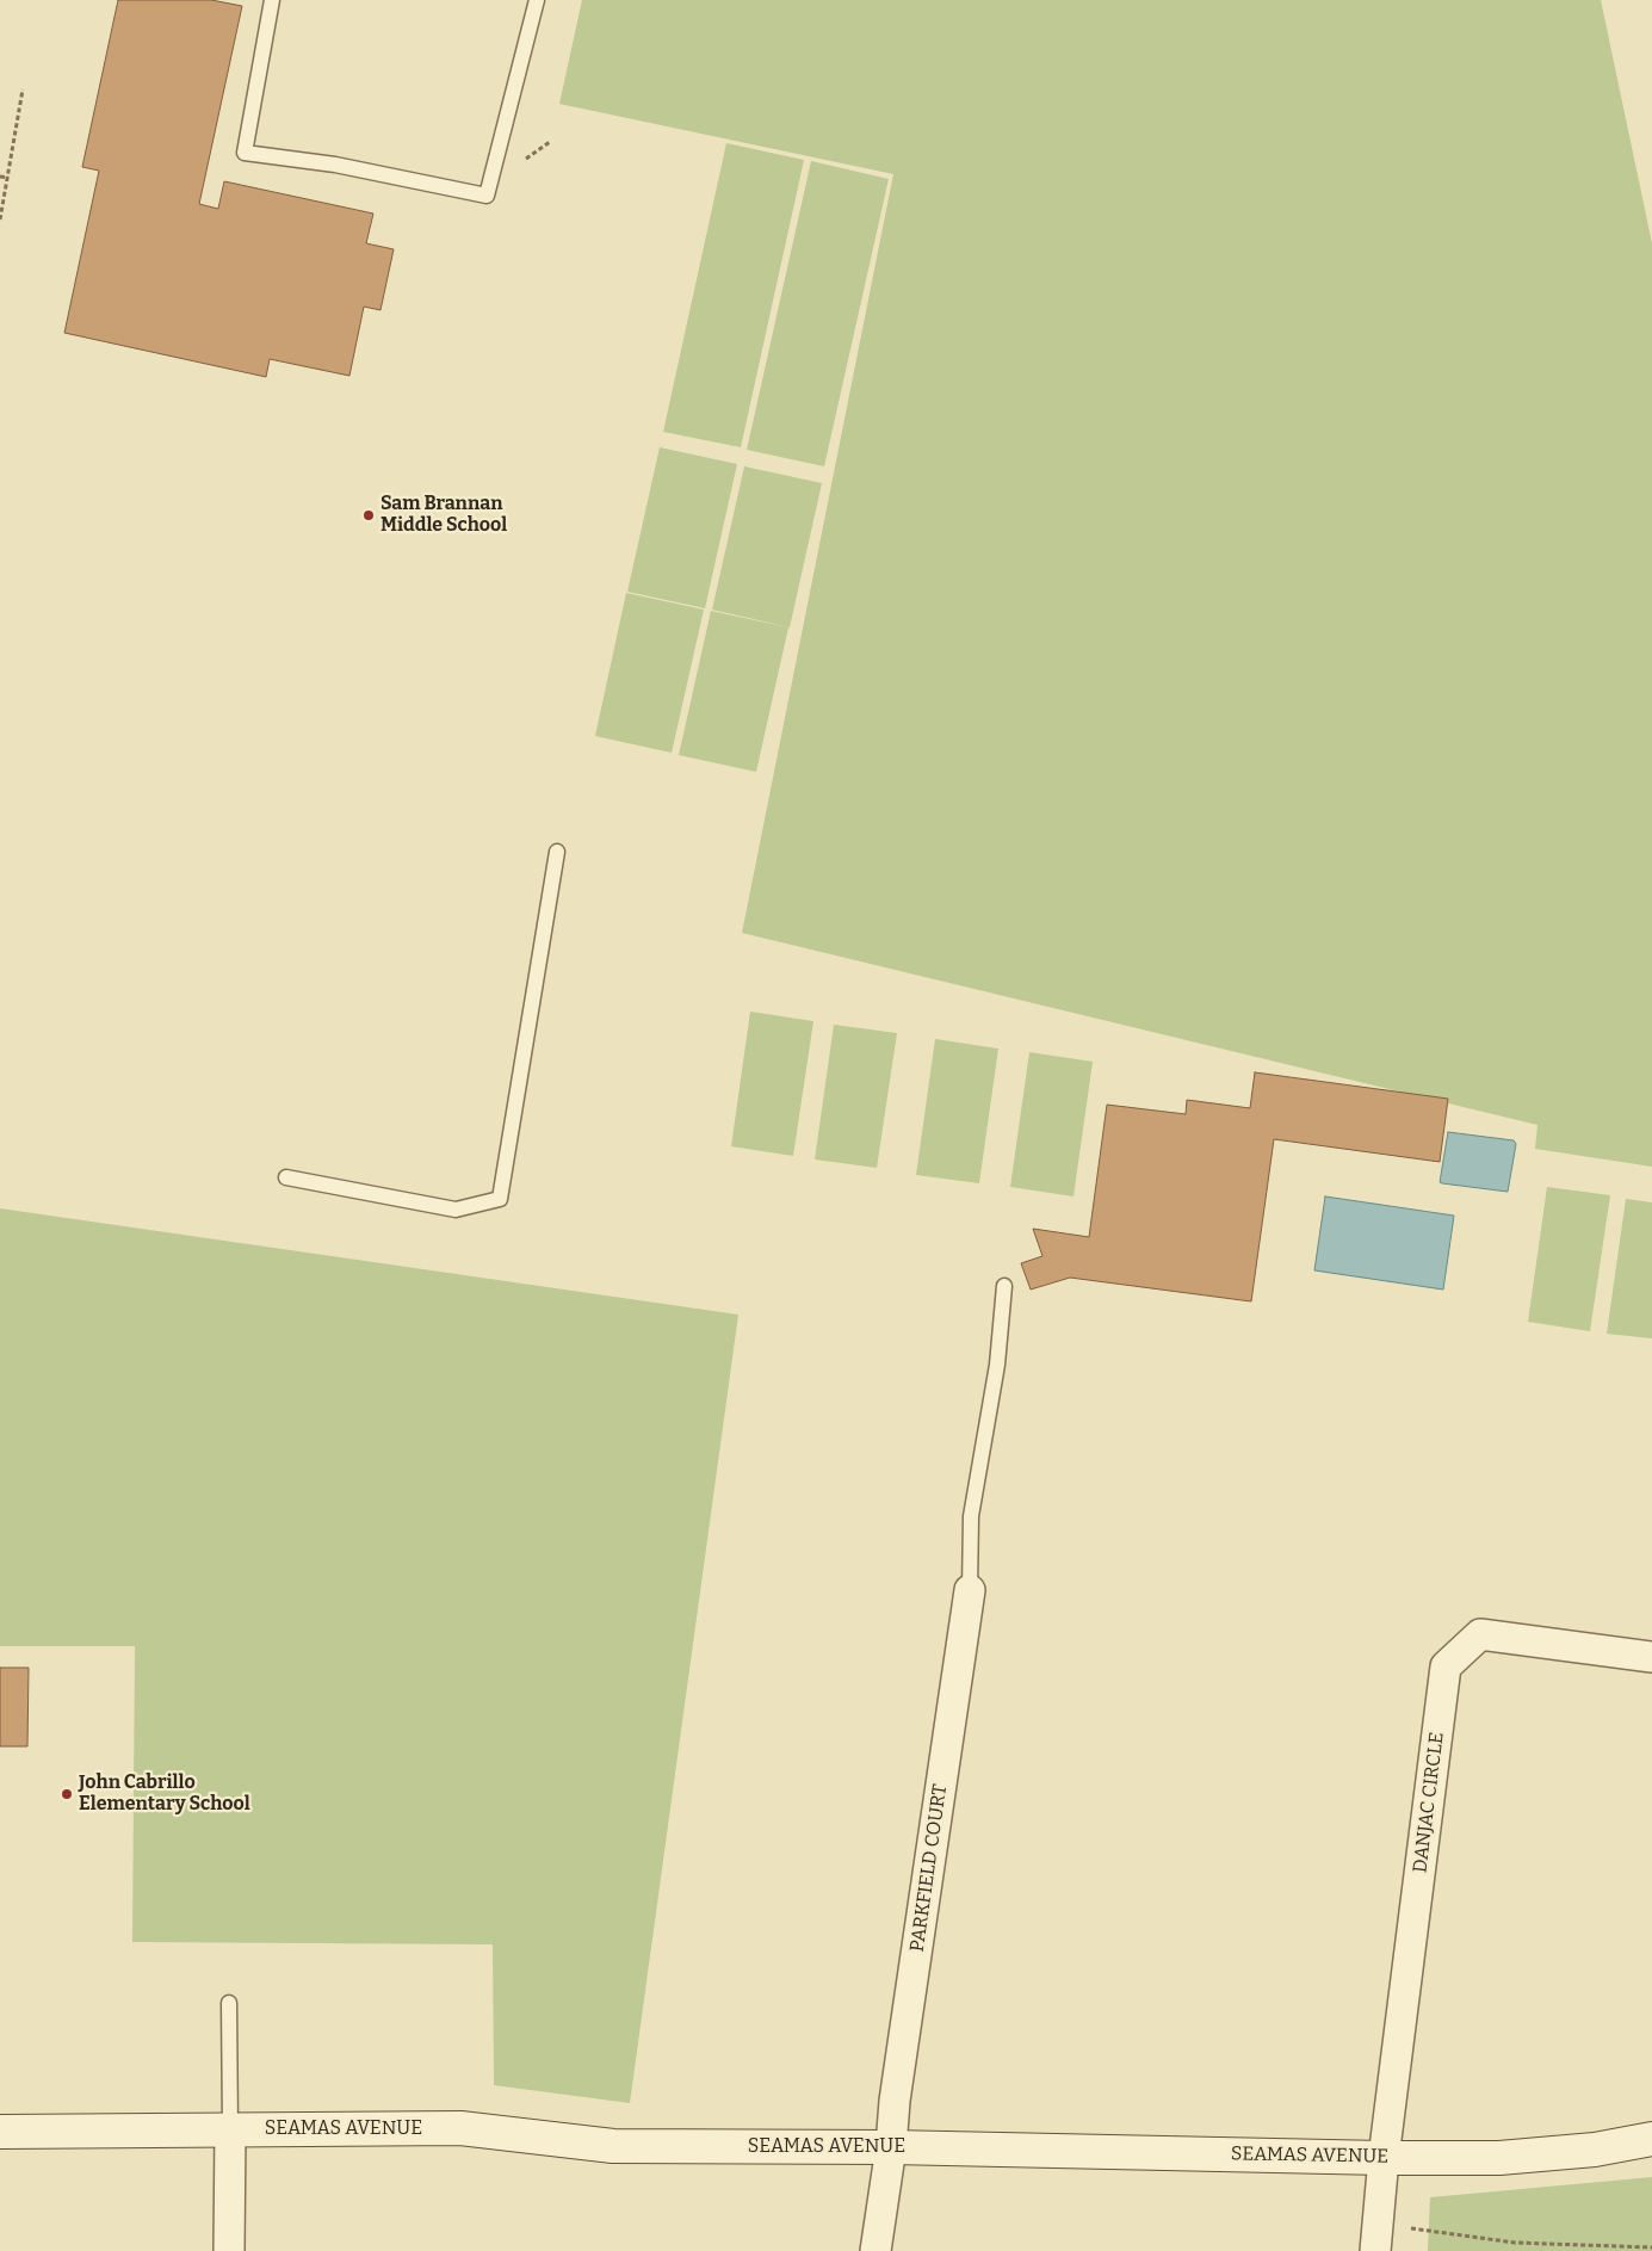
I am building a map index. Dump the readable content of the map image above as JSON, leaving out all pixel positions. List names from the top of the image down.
{
  "streets": {
    "main road": ["SEAMAS AVENUE"],
    "street": ["DANJAC CIRCLE", "PARKFIELD COURT"]
  },
  "crossings": [
    ["DANJAC CIRCLE", "SEAMAS AVENUE"],
    ["PARKFIELD COURT", "SEAMAS AVENUE"]
  ],
  "places": ["Sam Brannan Middle School", "John Cabrillo Elementary School"]
}
